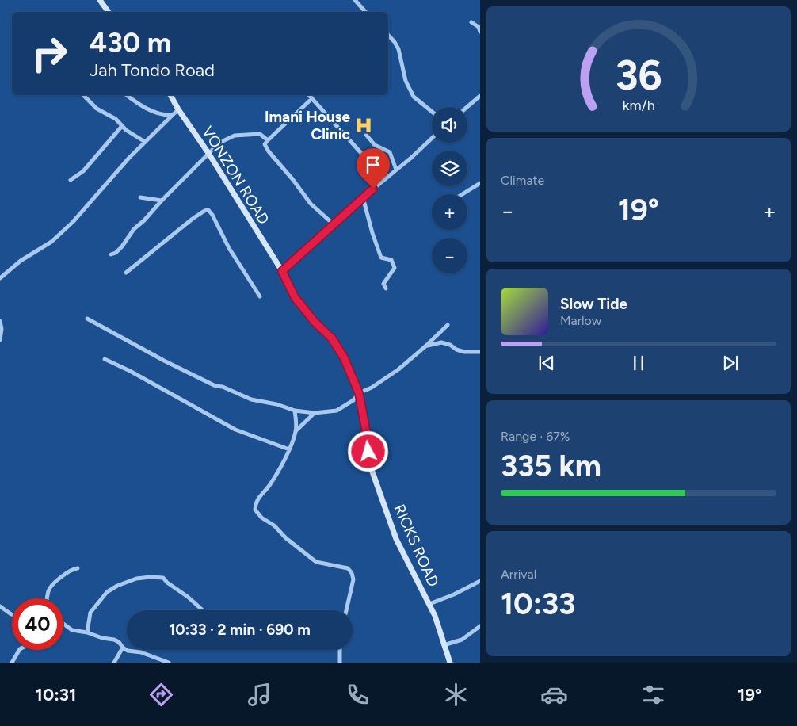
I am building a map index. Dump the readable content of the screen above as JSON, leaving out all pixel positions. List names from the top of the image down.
{
  "streets": {
    "street": ["VONZON ROAD", "RICKS ROAD"]
  },
  "crossings": [
    ["VONZON ROAD", "RICKS ROAD"]
  ],
  "places": {
    "hospital": ["Imani House Clinic"]
  },
  "page": {
    "turn": ["430 m", "Jah Tondo Road"],
    "map_buttons": ["+", "−"],
    "tile": [
      "Climate",
      ["Range · 67%", "335 km"],
      ["Arrival", "10:33"]
    ],
    "heat": ["−", "19°", "+"],
    "song": ["Slow Tide", "Marlow"],
    "limit": "40",
    "trip": "10:33 · 2 min · 690 m",
    "tabs": ["10:31", "19°"],
    "gauge": ["36", "km/h"]
  }
}
